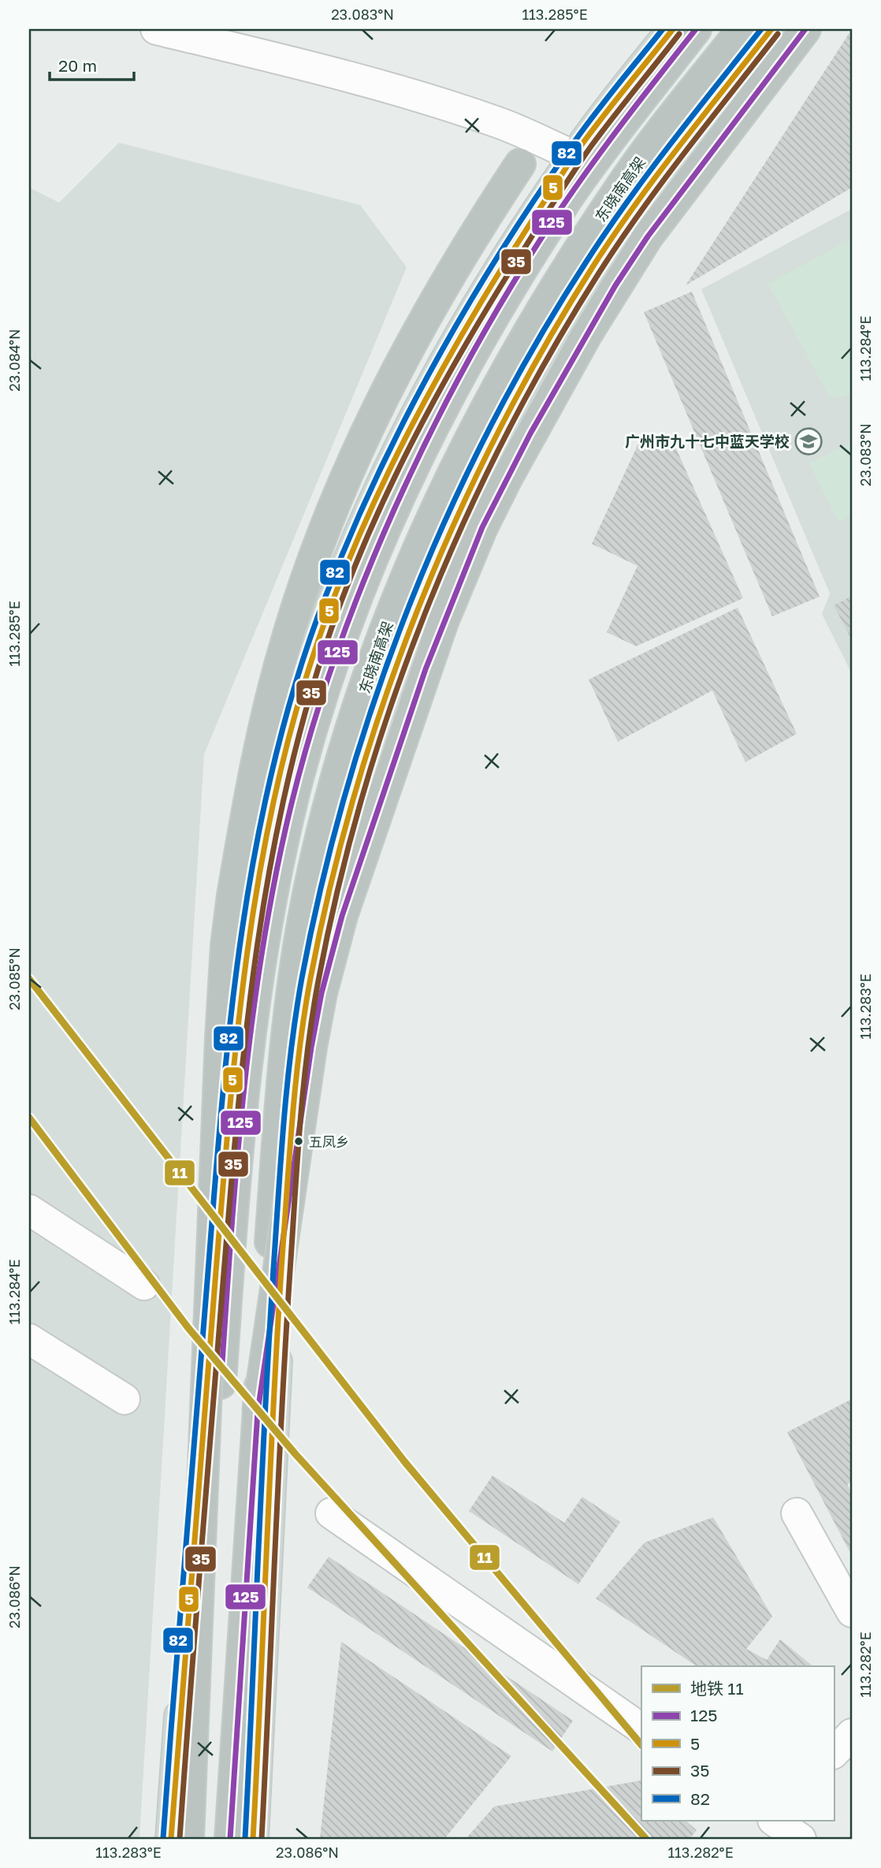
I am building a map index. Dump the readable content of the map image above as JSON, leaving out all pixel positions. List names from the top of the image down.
{
  "streets": {
    "highway": ["东晓南高架"]
  },
  "places": {
    "school or university": ["广州市九十七中蓝天学校"],
    "other": ["五凤乡"]
  },
  "lines": [
    "transit line 125",
    "transit line 5",
    "transit line 82",
    "transit line 35",
    "metro line 11"
  ],
  "legend": [
    "地铁 11",
    "125",
    "5",
    "35",
    "82"
  ],
  "scale_bar": "20 m",
  "coordinates": [
    "23.083°N",
    "113.285°E",
    "113.284°E",
    "23.084°N",
    "23.085°N",
    "113.283°E",
    "23.086°N",
    "113.282°E"
  ]
}
